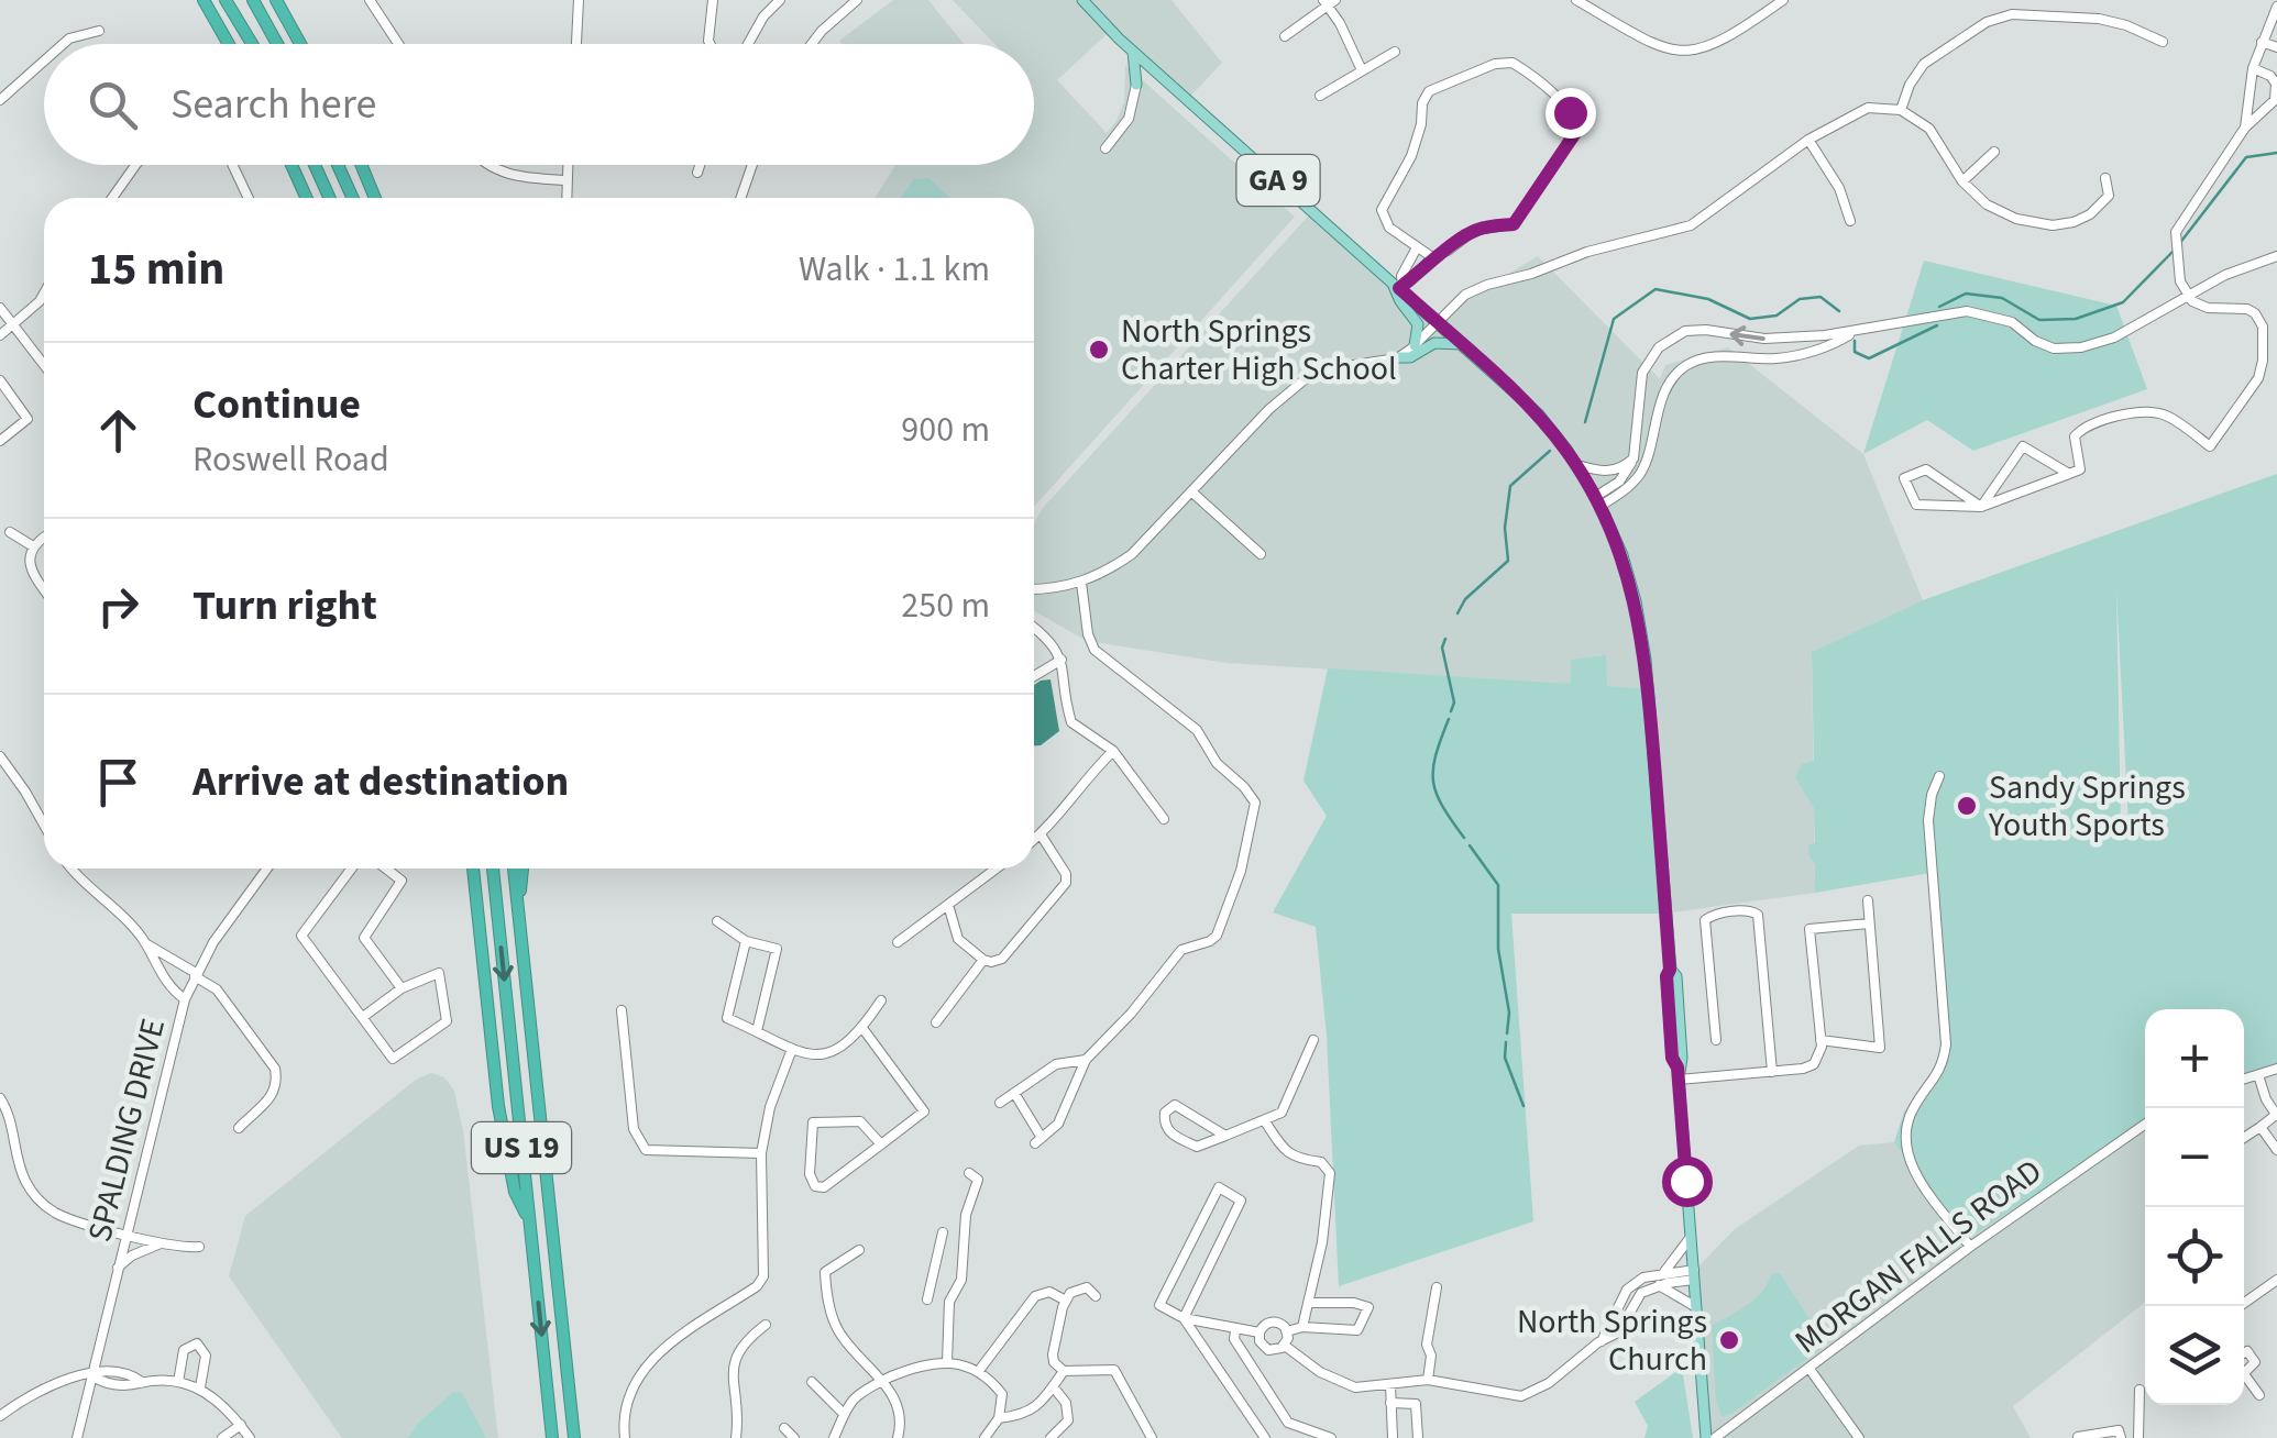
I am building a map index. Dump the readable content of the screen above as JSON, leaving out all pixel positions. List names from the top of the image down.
{
  "streets": {
    "highway": ["US 19"],
    "main road": ["GA 9"],
    "street": ["SPALDING DRIVE", "MORGAN FALLS ROAD"]
  },
  "crossings": [
    ["GA 9", "MORGAN FALLS ROAD"]
  ],
  "places": ["North Springs Charter High School", "Sandy Springs Youth Sports", "North Springs Church"],
  "page": {
    "search": "Search here",
    "heading": ["15 min", "Walk · 1.1 km"],
    "list": [
      ["Continue", "Roswell Road", "900 m"],
      ["Turn right", "250 m"],
      "Arrive at destination"
    ],
    "map_buttons": ["+", "−"]
  }
}
